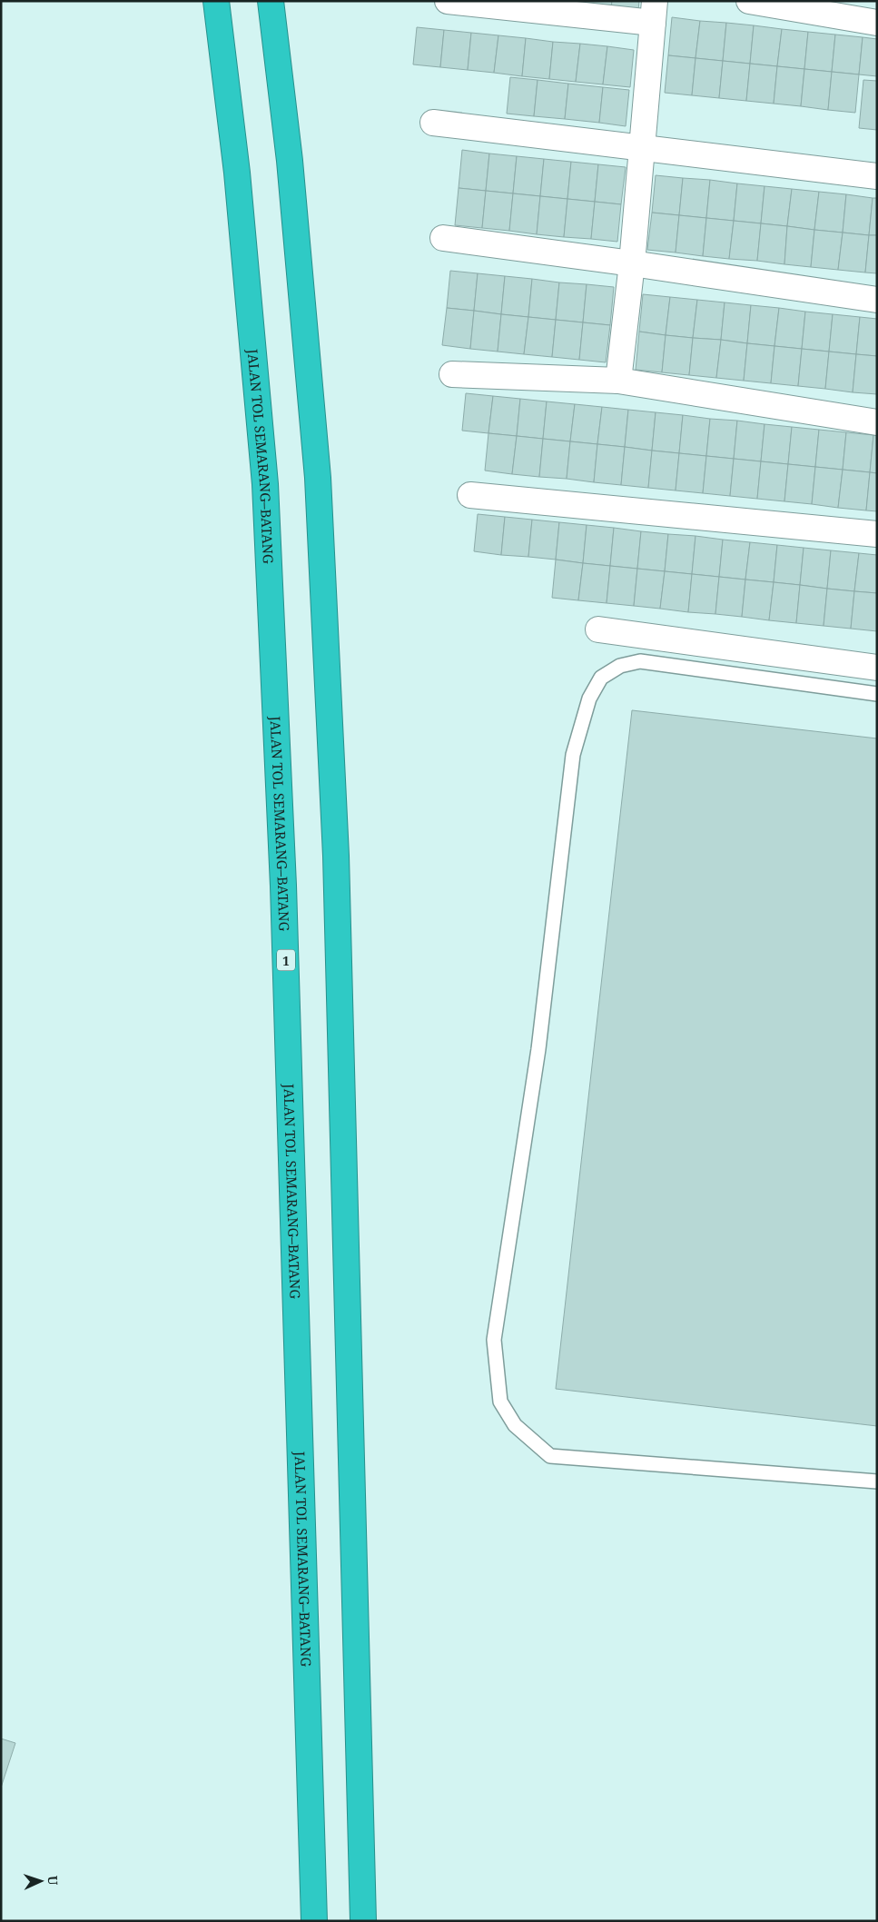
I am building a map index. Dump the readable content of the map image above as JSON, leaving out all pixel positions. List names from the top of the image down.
{
  "streets": {
    "highway": ["JALAN TOL SEMARANG–BATANG", "1"]
  },
  "north": "right"
}
